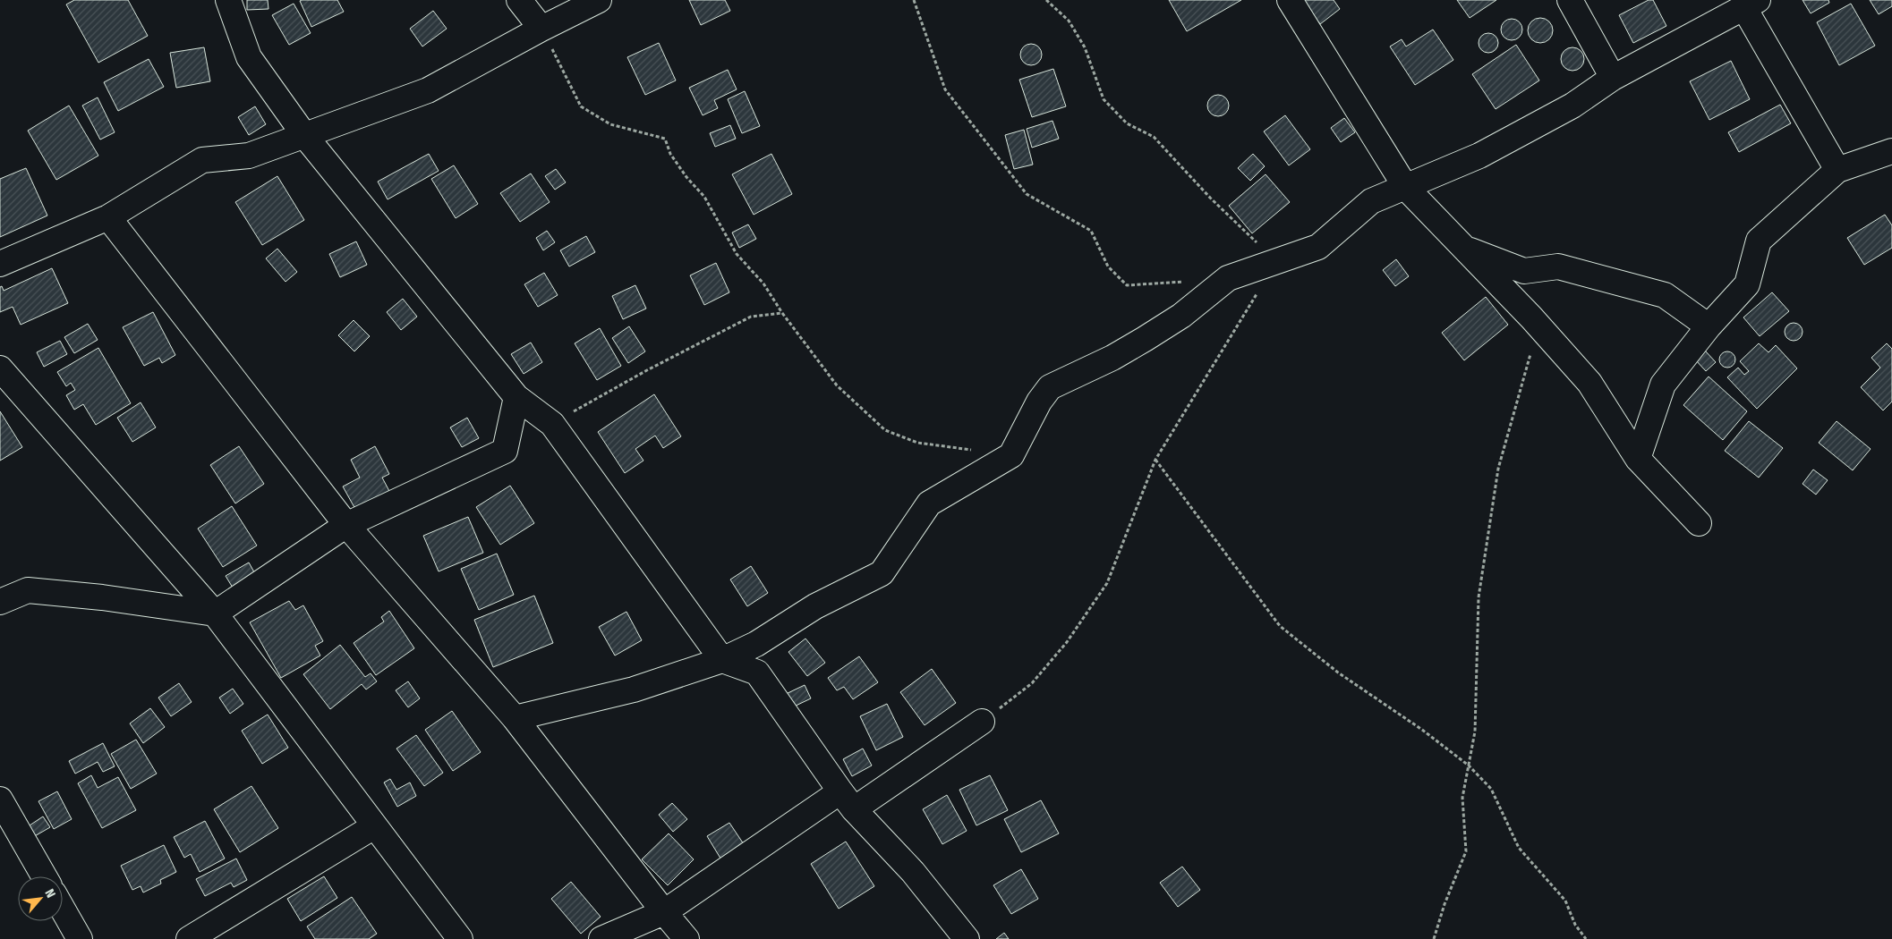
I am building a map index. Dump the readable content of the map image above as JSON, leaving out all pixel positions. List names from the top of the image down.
{
  "north": "top right"
}
